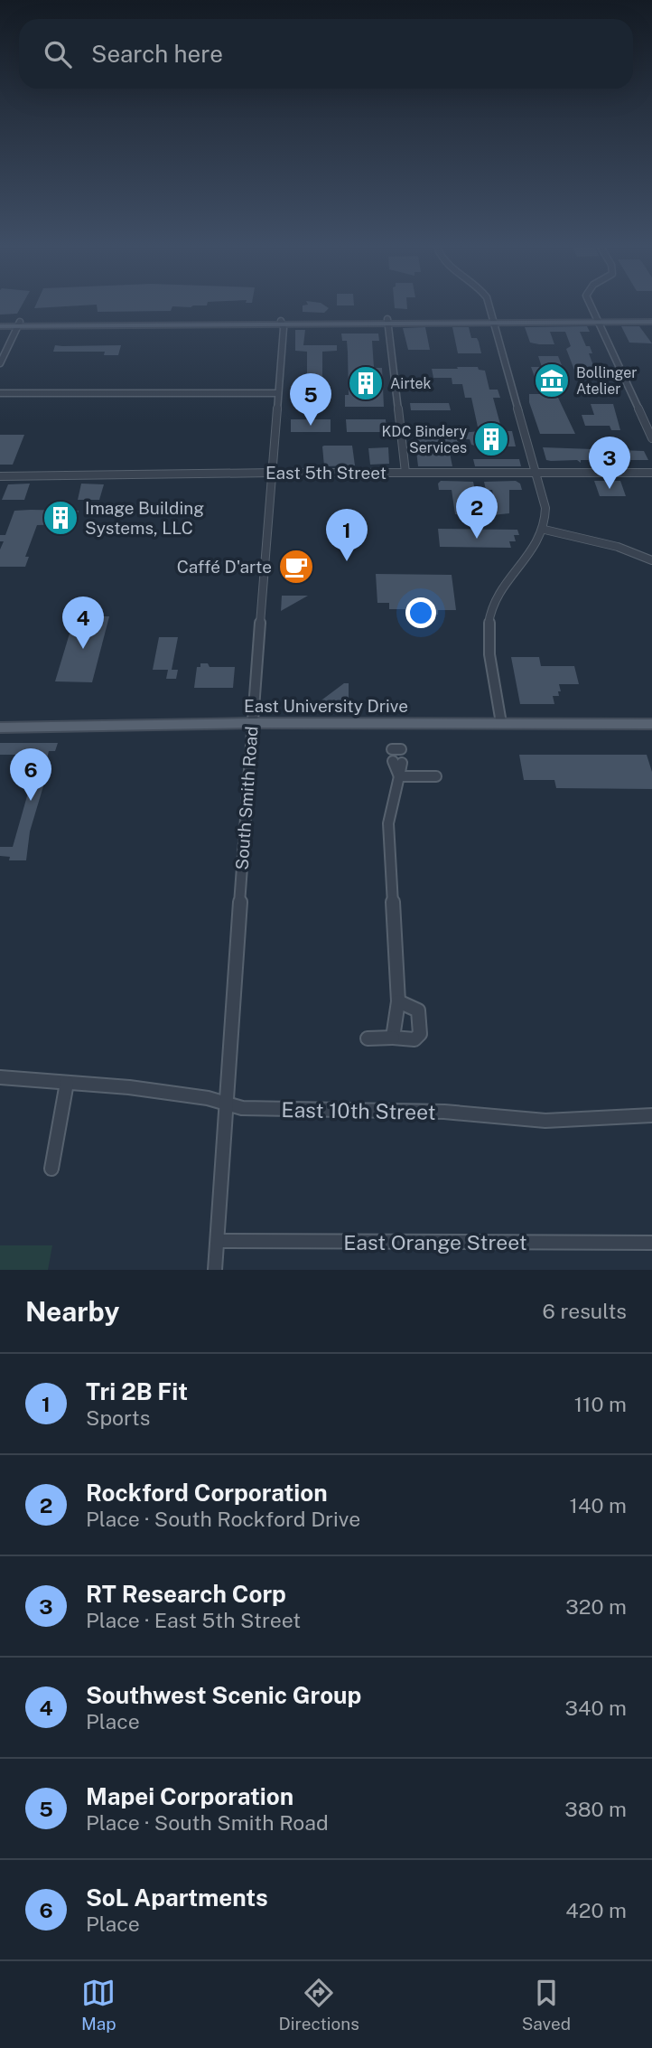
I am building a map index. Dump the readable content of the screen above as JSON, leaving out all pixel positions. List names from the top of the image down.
{
  "streets": {
    "main road": ["East University Drive"],
    "street": [
      "East 5th Street",
      "South Smith Road",
      "East 10th Street",
      "East Orange Street"
    ]
  },
  "crossings": [
    ["East 5th Street", "South Smith Road"],
    ["East University Drive", "South Smith Road"],
    ["South Smith Road", "East 10th Street"],
    ["South Smith Road", "East Orange Street"]
  ],
  "places": {
    "museum": ["Bollinger Atelier"],
    "building": ["Airtek", "KDC Bindery Services", "Image Building Systems, LLC"],
    "cafe": ["Caffé D'arte"]
  },
  "page": {
    "search": "Search here",
    "pins": [
      "5",
      "3",
      "2",
      "1",
      "4",
      "6"
    ],
    "heading": ["Nearby", "6 results"],
    "list": [
      {
        "mark": "1",
        "name": "Tri 2B Fit",
        "note": "Sports",
        "value": "110 m"
      },
      {
        "mark": "2",
        "name": "Rockford Corporation",
        "note": "Place · South Rockford Drive",
        "value": "140 m"
      },
      {
        "mark": "3",
        "name": "RT Research Corp",
        "note": "Place · East 5th Street",
        "value": "320 m"
      },
      {
        "mark": "4",
        "name": "Southwest Scenic Group",
        "note": "Place",
        "value": "340 m"
      },
      {
        "mark": "5",
        "name": "Mapei Corporation",
        "note": "Place · South Smith Road",
        "value": "380 m"
      },
      {
        "mark": "6",
        "name": "SoL Apartments",
        "note": "Place",
        "value": "420 m"
      }
    ],
    "nav": ["Map", "Directions", "Saved"]
  }
}
